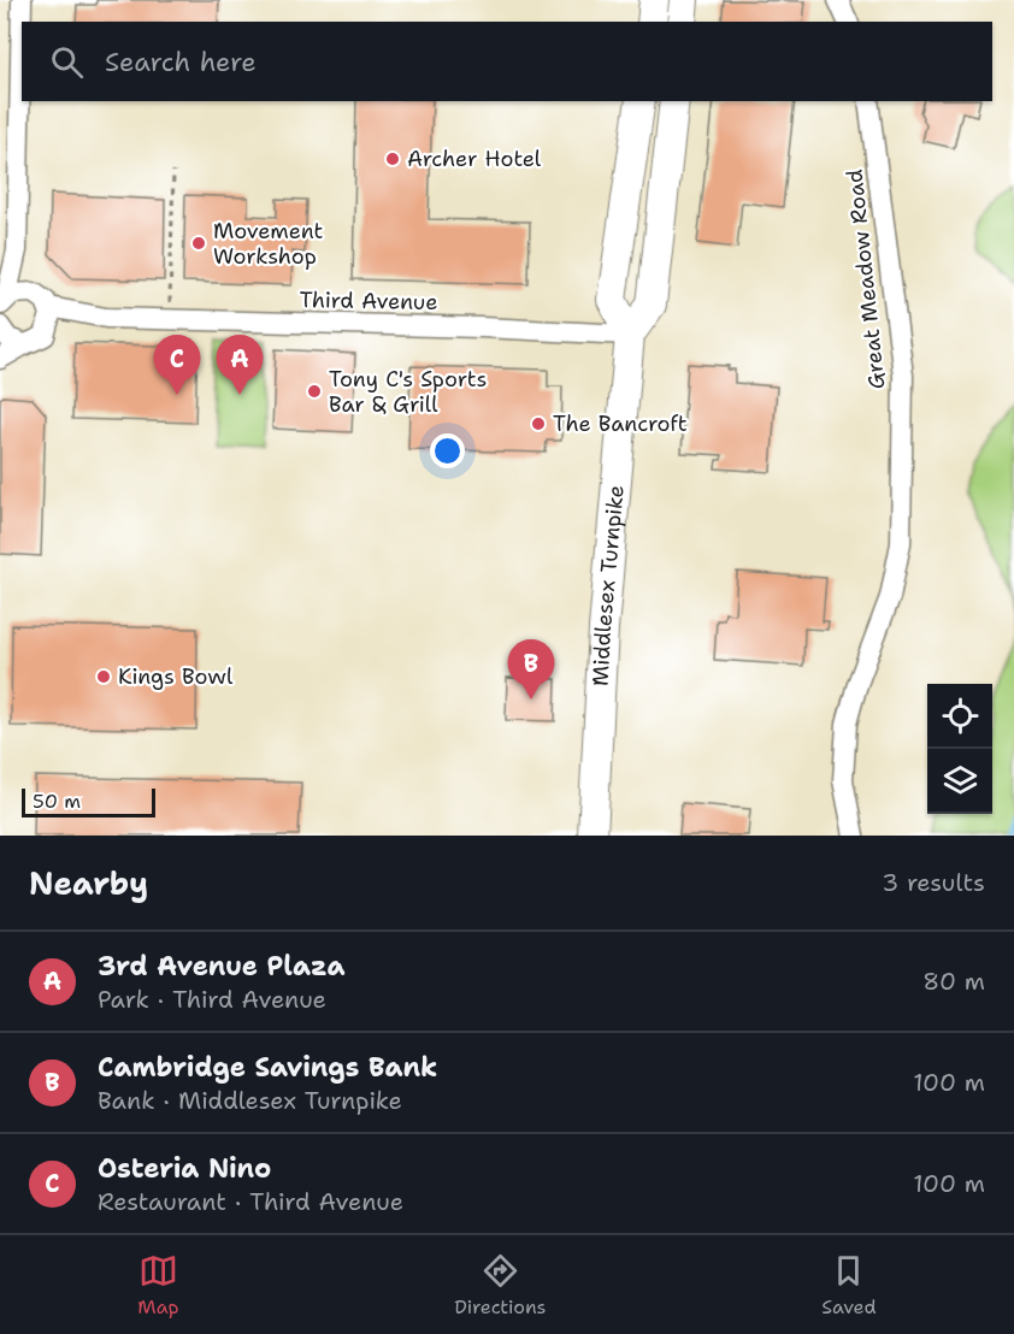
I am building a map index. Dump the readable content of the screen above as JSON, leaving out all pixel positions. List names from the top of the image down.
{
  "streets": {
    "main road": ["Middlesex Turnpike"],
    "street": ["Great Meadow Road", "Third Avenue"]
  },
  "crossings": [
    ["Third Avenue", "Middlesex Turnpike"]
  ],
  "places": [
    "Archer Hotel",
    "Movement Workshop",
    "Tony C's Sports Bar & Grill",
    "The Bancroft",
    "Kings Bowl"
  ],
  "scale_bar": "50 m",
  "page": {
    "search": "Search here",
    "pins": ["A", "C", "B"],
    "scale": "50 m",
    "heading": ["Nearby", "3 results"],
    "list": [
      {
        "mark": "A",
        "name": "3rd Avenue Plaza",
        "note": "Park · Third Avenue",
        "value": "80 m"
      },
      {
        "mark": "B",
        "name": "Cambridge Savings Bank",
        "note": "Bank · Middlesex Turnpike",
        "value": "100 m"
      },
      {
        "mark": "C",
        "name": "Osteria Nino",
        "note": "Restaurant · Third Avenue",
        "value": "100 m"
      }
    ],
    "nav": ["Map", "Directions", "Saved"]
  }
}
